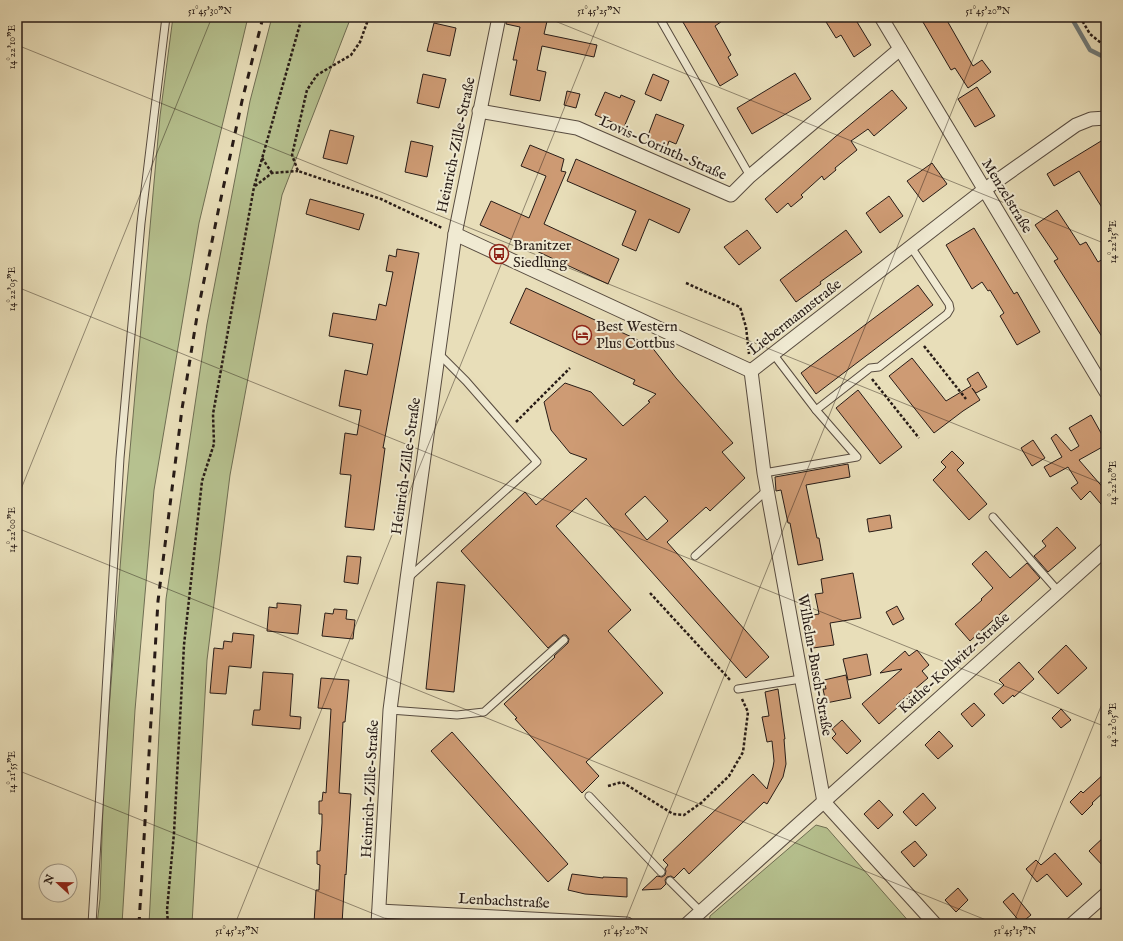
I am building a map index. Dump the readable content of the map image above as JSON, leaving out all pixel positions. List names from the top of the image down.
{
  "streets": {
    "street": [
      "Heinrich-Zille-Straße",
      "Lovis-Corinth-Straße",
      "Menzelstraße",
      "Liebermannstraße",
      "Käthe-Kollwitz-Straße",
      "Wilhelm-Busch-Straße",
      "Lenbachstraße"
    ]
  },
  "crossings": [
    ["Heinrich-Zille-Straße", "Lovis-Corinth-Straße"],
    ["Heinrich-Zille-Straße", "Liebermannstraße"],
    ["Heinrich-Zille-Straße", "Lenbachstraße"],
    ["Lovis-Corinth-Straße", "Menzelstraße"],
    ["Menzelstraße", "Liebermannstraße"],
    ["Liebermannstraße", "Wilhelm-Busch-Straße"],
    ["Käthe-Kollwitz-Straße", "Wilhelm-Busch-Straße"]
  ],
  "places": {
    "bus stop": ["Branitzer Siedlung"],
    "hotel": ["Best Western Plus Cottbus"]
  },
  "north": "left",
  "coordinates": [
    "51°45'30\"N",
    "51°45'25\"N",
    "51°45'20\"N",
    "14°22'10\"E",
    "14°22'15\"E",
    "14°22'05\"E",
    "14°22'00\"E",
    "14°21'55\"E",
    "51°45'15\"N"
  ]
}
